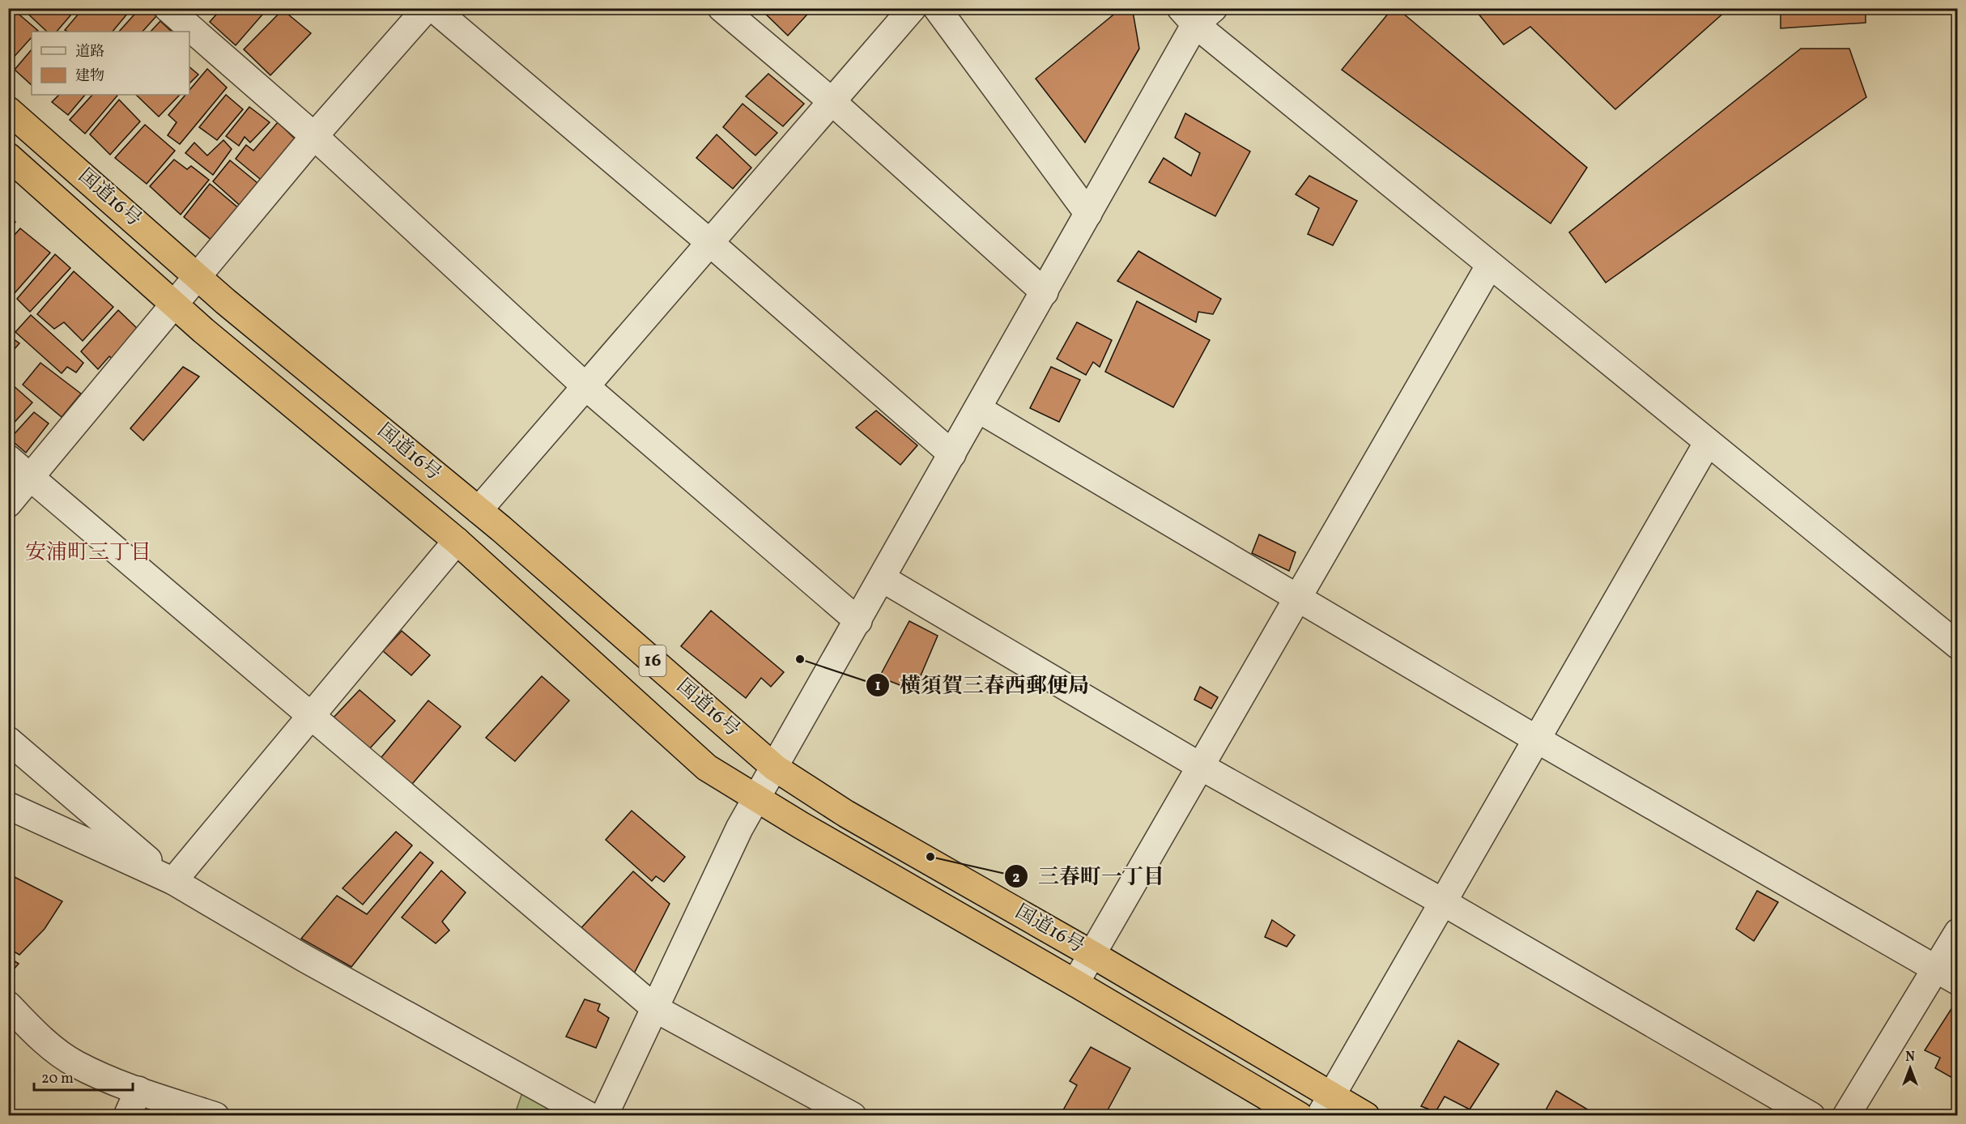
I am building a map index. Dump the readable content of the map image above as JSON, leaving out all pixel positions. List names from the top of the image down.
{
  "streets": {
    "highway": ["国道16号", "16"]
  },
  "districts": ["安浦町三丁目"],
  "places": ["横須賀三春西郵便局", "三春町一丁目"],
  "legend": ["道路", "建物"],
  "scale_bar": "20 m",
  "north": "top"
}
